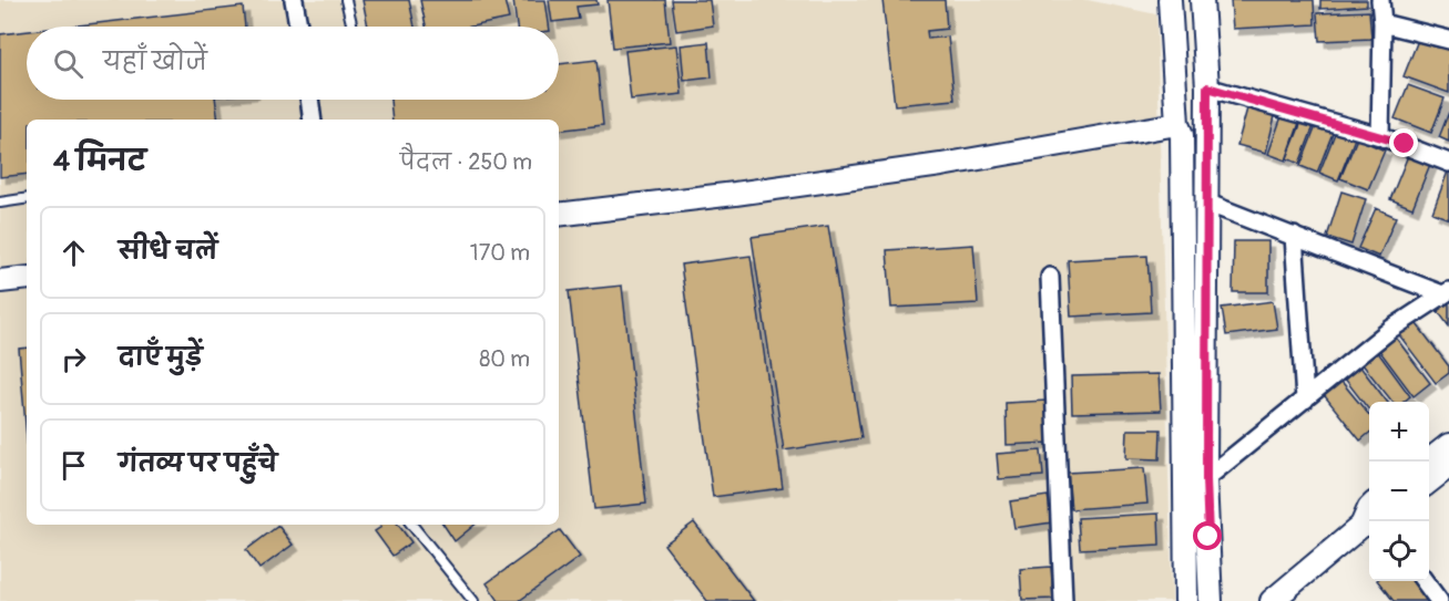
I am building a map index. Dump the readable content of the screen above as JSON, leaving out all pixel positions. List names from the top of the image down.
{
  "page": {
    "search": "यहाँ खोजें",
    "heading": ["4 मिनट", "पैदल · 250 m"],
    "list": [
      ["सीधे चलें", "170 m"],
      ["दाएँ मुड़ें", "80 m"],
      "गंतव्य पर पहुँचे"
    ],
    "map_buttons": ["+", "−"]
  }
}
